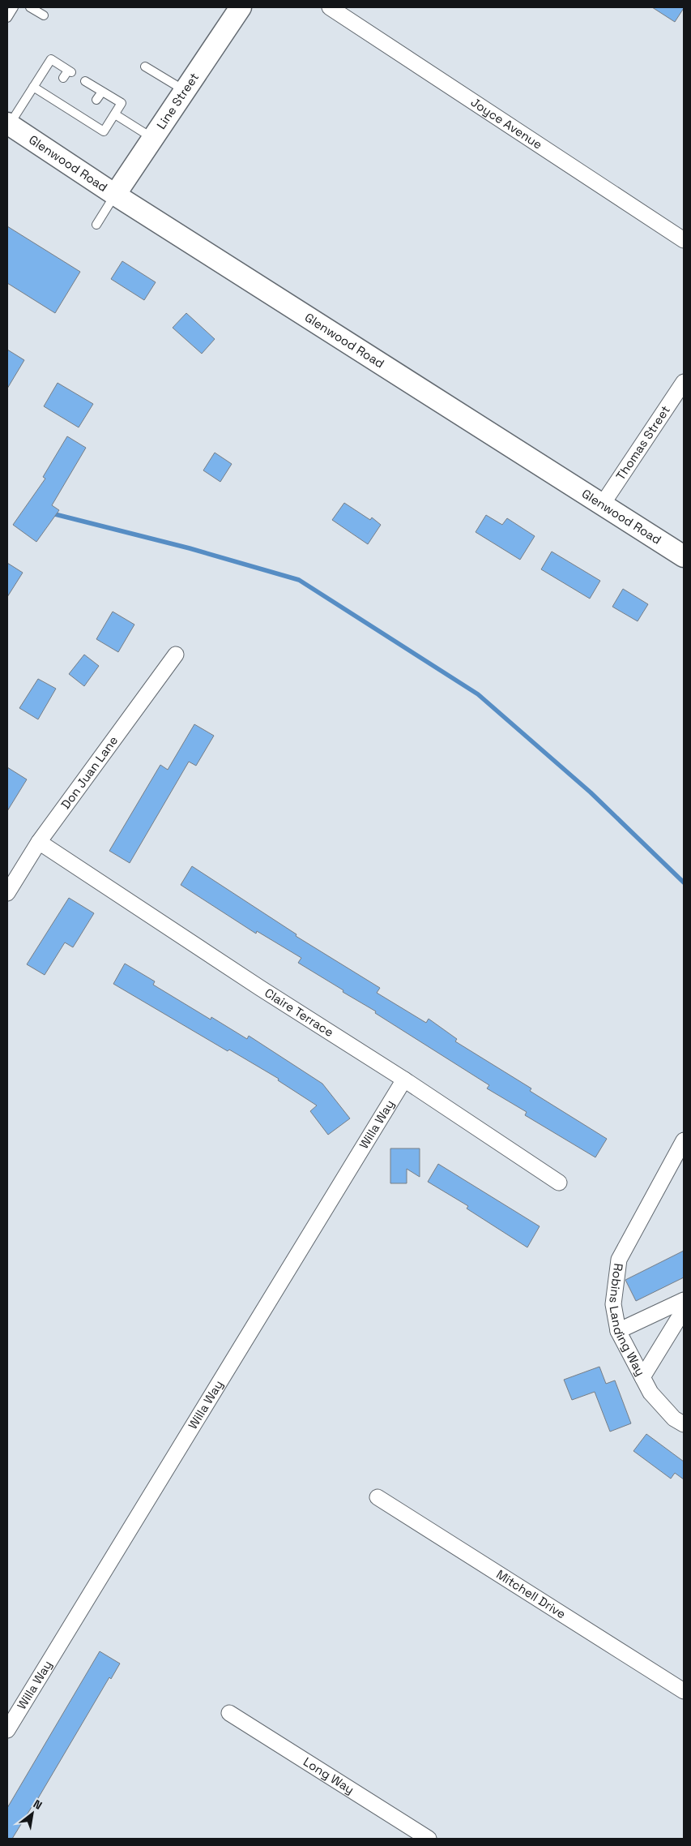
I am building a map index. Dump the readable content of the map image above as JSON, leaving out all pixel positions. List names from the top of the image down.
{
  "streets": {
    "main road": ["Line Street", "Glenwood Road"],
    "street": [
      "Joyce Avenue",
      "Thomas Street",
      "Don Juan Lane",
      "Claire Terrace",
      "Willa Way",
      "Robins Landing Way",
      "Mitchell Drive",
      "Long Way"
    ]
  },
  "crossings": [
    ["Line Street", "Glenwood Road"],
    ["Glenwood Road", "Thomas Street"],
    ["Don Juan Lane", "Claire Terrace"],
    ["Claire Terrace", "Willa Way"]
  ],
  "north": "top right"
}
